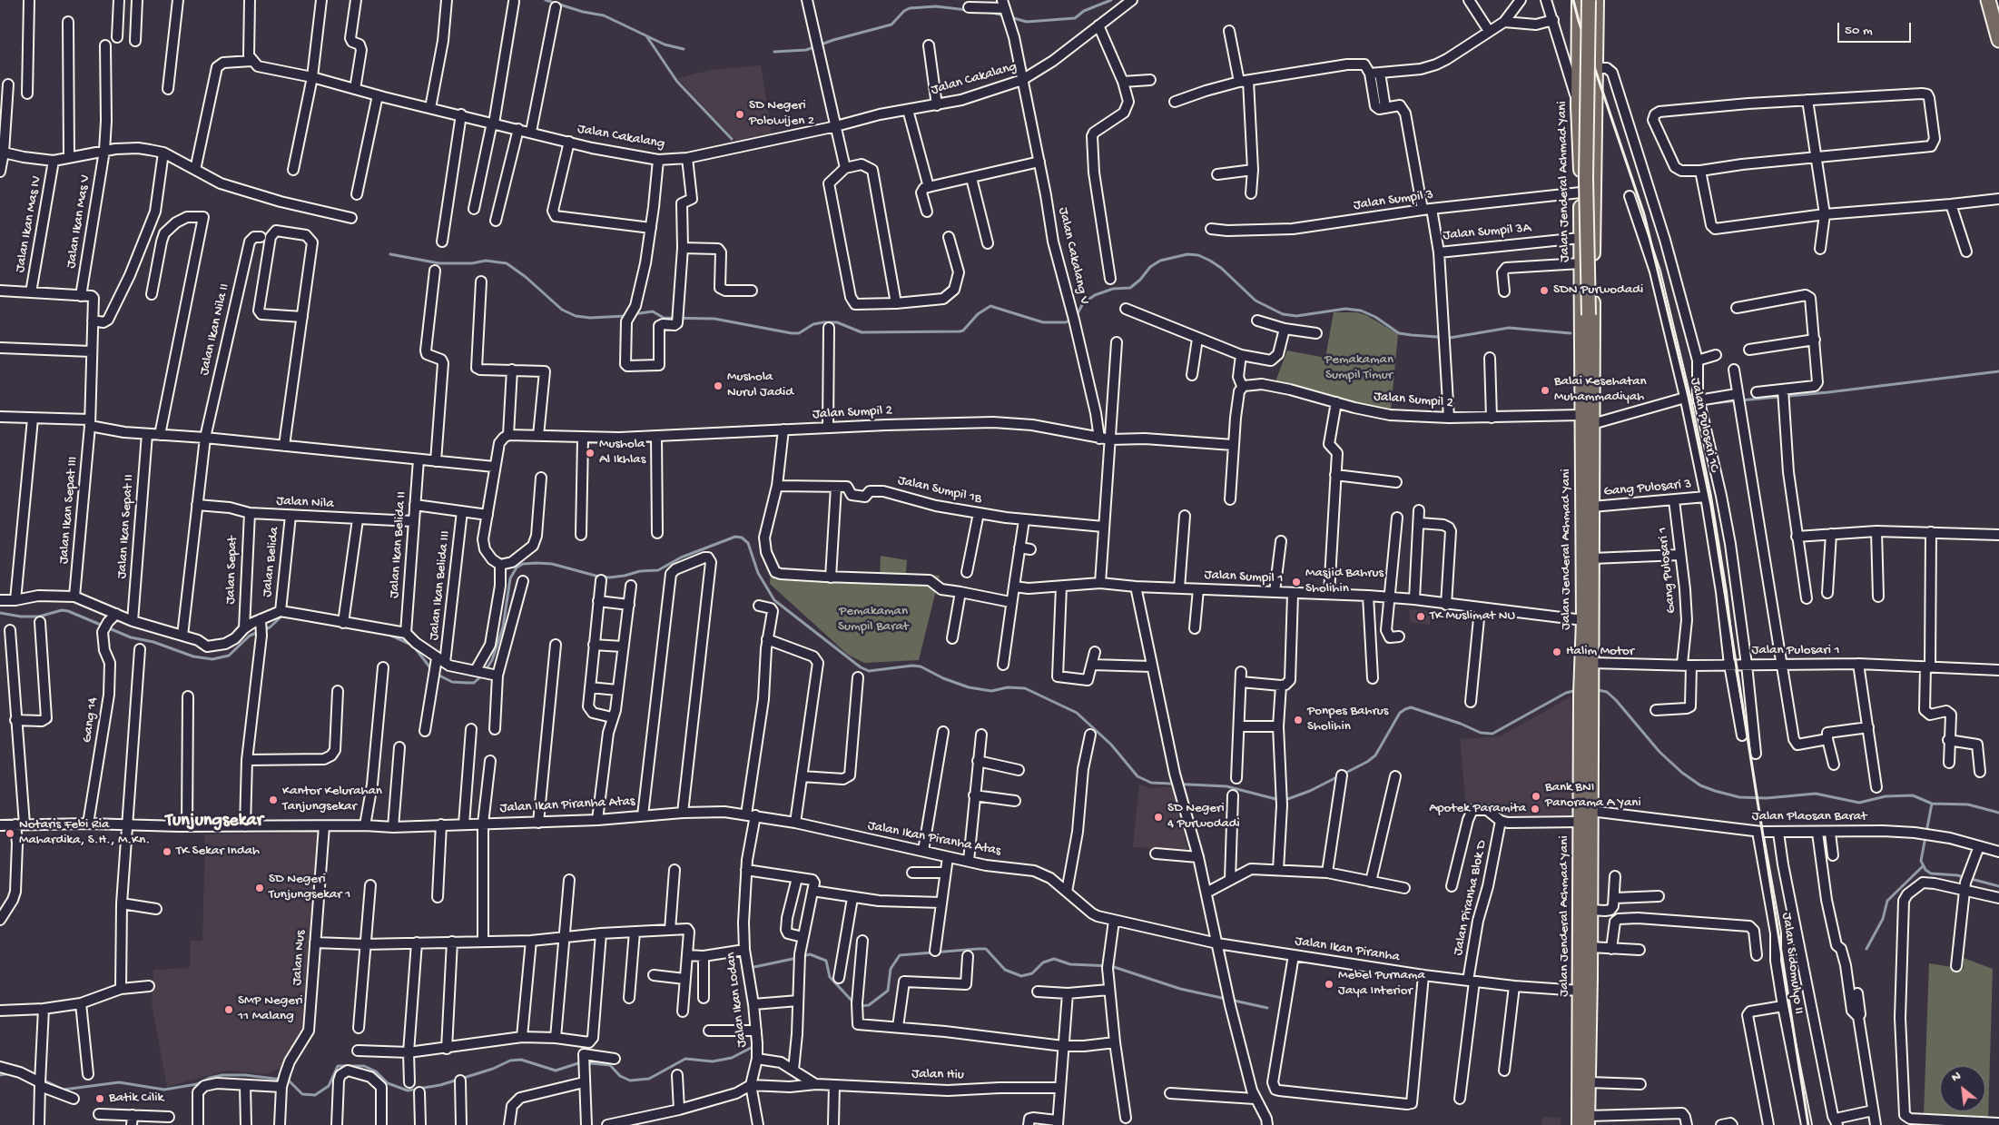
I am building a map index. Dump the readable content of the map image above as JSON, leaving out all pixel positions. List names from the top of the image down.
{
  "streets": {
    "main road": ["Jalan Jenderal Achmad Yani"],
    "street": [
      "Jalan Cakalang",
      "Jalan Sumpil 3",
      "Jalan Ikan Mas V",
      "Jalan Ikan Mas IV",
      "Jalan Sumpil 3A",
      "Jalan Cakalang V",
      "Jalan Ikan Nila II",
      "Jalan Sumpil 2",
      "Jalan Pulosari 1C",
      "Gang Pulosari 3",
      "Jalan Sumpil 1B",
      "Jalan Nila",
      "Jalan Ikan Sepat III",
      "Jalan Ikan Sepat II",
      "Jalan Ikan Belida II",
      "Jalan Belida",
      "Jalan Sepat",
      "Gang Pulosari 1",
      "Jalan Sumpil 1",
      "Jalan Ikan Belida III",
      "Jalan Pulosari 1",
      "Gang 14",
      "Jalan Ikan Piranha Atas",
      "Jalan Plaosan Barat",
      "Jalan Piranha Blok D",
      "Jalan Ikan Piranha",
      "Jalan Nus",
      "Jalan Sidomulyo II",
      "Jalan Ikan Lodan",
      "Jalan Hiu"
    ]
  },
  "crossings": [
    ["Jalan Cakalang", "Jalan Cakalang V"],
    ["Jalan Jenderal Achmad Yani", "Jalan Sumpil 3"],
    ["Jalan Jenderal Achmad Yani", "Jalan Sumpil 3A"],
    ["Jalan Jenderal Achmad Yani", "Jalan Sumpil 2"],
    ["Jalan Jenderal Achmad Yani", "Gang Pulosari 3"],
    ["Jalan Jenderal Achmad Yani", "Jalan Sumpil 1"],
    ["Jalan Jenderal Achmad Yani", "Jalan Pulosari 1"],
    ["Jalan Jenderal Achmad Yani", "Jalan Plaosan Barat"],
    ["Jalan Jenderal Achmad Yani", "Jalan Ikan Piranha"],
    ["Jalan Sumpil 3", "Jalan Sumpil 3A"],
    ["Jalan Ikan Mas V", "Jalan Ikan Sepat III"],
    ["Jalan Cakalang V", "Jalan Sumpil 2"],
    ["Jalan Pulosari 1C", "Gang Pulosari 3"],
    ["Jalan Pulosari 1C", "Jalan Pulosari 1"],
    ["Gang Pulosari 3", "Gang Pulosari 1"],
    ["Jalan Nila", "Jalan Ikan Belida II"],
    ["Jalan Nila", "Jalan Belida"],
    ["Jalan Nila", "Jalan Sepat"],
    ["Gang Pulosari 1", "Jalan Pulosari 1"],
    ["Gang 14", "Jalan Ikan Piranha Atas"],
    ["Jalan Ikan Piranha Atas", "Jalan Ikan Piranha"],
    ["Jalan Ikan Piranha Atas", "Jalan Nus"],
    ["Jalan Ikan Piranha Atas", "Jalan Ikan Lodan"],
    ["Jalan Plaosan Barat", "Jalan Sidomulyo II"],
    ["Jalan Piranha Blok D", "Jalan Ikan Piranha"],
    ["Jalan Ikan Lodan", "Jalan Hiu"]
  ],
  "districts": ["Tunjungsekar"],
  "parks": ["Pemakaman Sumpil Timur", "Pemakaman Sumpil Barat"],
  "places": [
    "SD Negeri Polowijen 2",
    "SDN Purwodadi",
    "Mushola Nurul Jadid",
    "Balai Kesehatan Muhammadiyah",
    "Mushola Al Ikhlas",
    "Masjid Bahrus Sholihin",
    "TK Muslimat NU",
    "Halim Motor",
    "Ponpes Bahrus Sholihin",
    "Bank BNI Panorama A Yani",
    "Kantor Kelurahan Tanjungsekar",
    "Apotek Paramita",
    "SD Negeri 4 Purwodadi",
    "Notaris Febi Ria Mahardika, S.H., M.Kn.",
    "TK Sekar Indah",
    "SD Negeri Tunjungsekar 1",
    "Mebel Purnama Jaya Interior",
    "SMP Negeri 11 Malang",
    "Batik Cilik"
  ],
  "scale_bar": "50 m",
  "north": "top left"
}
